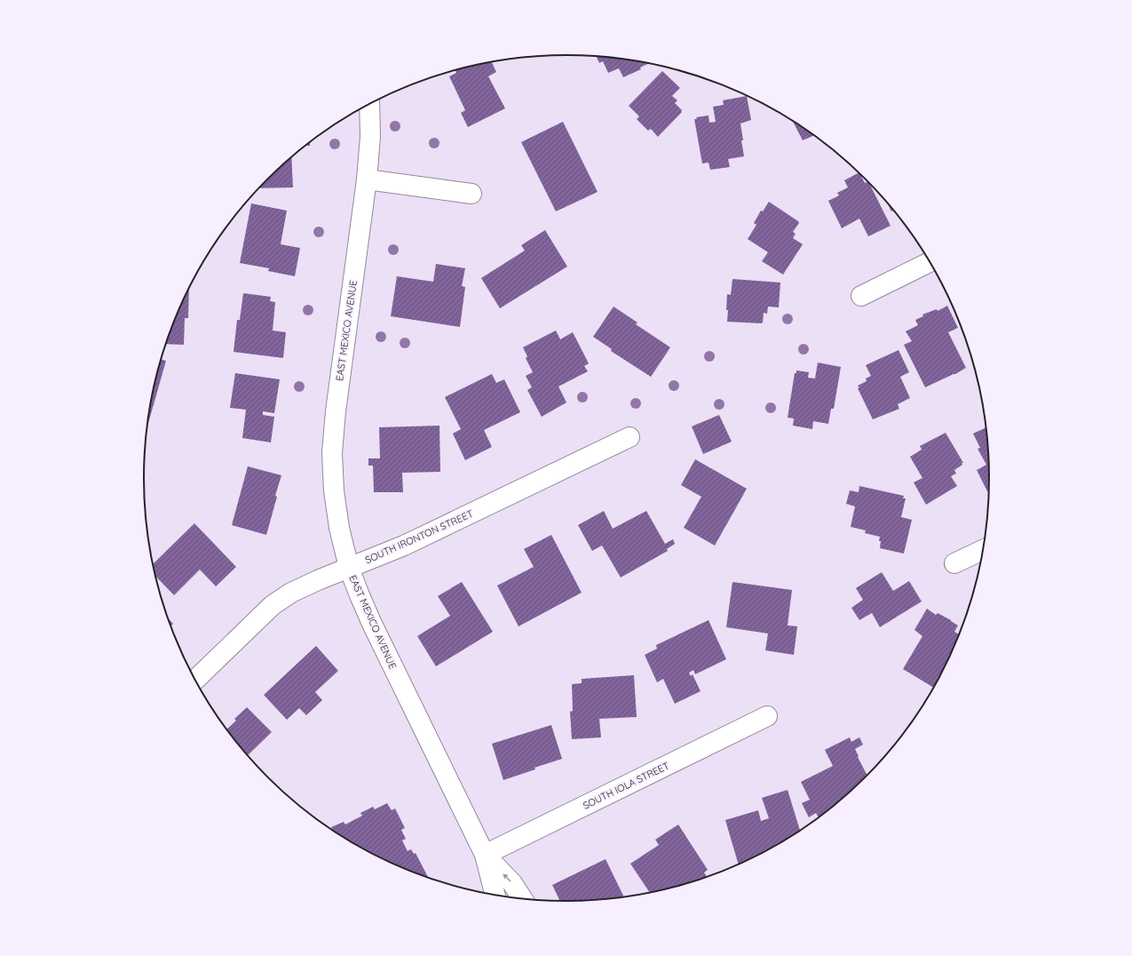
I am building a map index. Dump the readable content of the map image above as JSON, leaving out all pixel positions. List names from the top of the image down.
{
  "streets": {
    "street": ["EAST MEXICO AVENUE", "SOUTH IRONTON STREET", "SOUTH IOLA STREET"]
  },
  "crossings": [
    ["EAST MEXICO AVENUE", "SOUTH IRONTON STREET"],
    ["EAST MEXICO AVENUE", "SOUTH IOLA STREET"]
  ]
}
